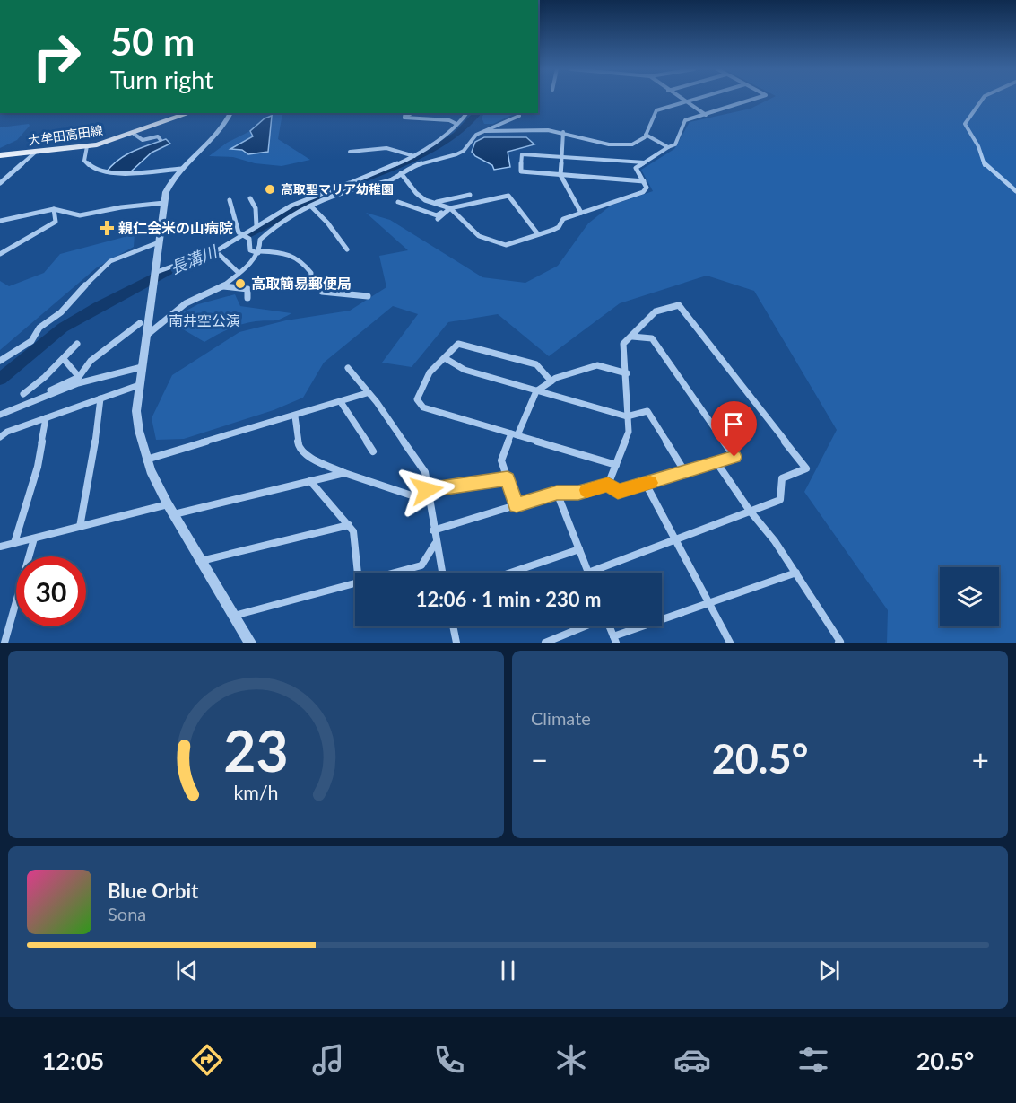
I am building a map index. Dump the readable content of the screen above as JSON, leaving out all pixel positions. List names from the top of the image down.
{
  "streets": {
    "main road": ["大牟田高田線"]
  },
  "water": ["長溝川"],
  "parks": ["南井空公演"],
  "places": {
    "other": ["高取聖マリア幼稚園", "高取簡易郵便局"],
    "health": ["親仁会米の山病院"]
  },
  "page": {
    "turn": ["50 m", "Turn right"],
    "limit": "30",
    "trip": "12:06 · 1 min · 230 m",
    "tile": "Climate",
    "heat": ["−", "20.5°", "+"],
    "song": ["Blue Orbit", "Sona"],
    "tabs": ["12:05", "20.5°"],
    "gauge": ["23", "km/h"]
  }
}
